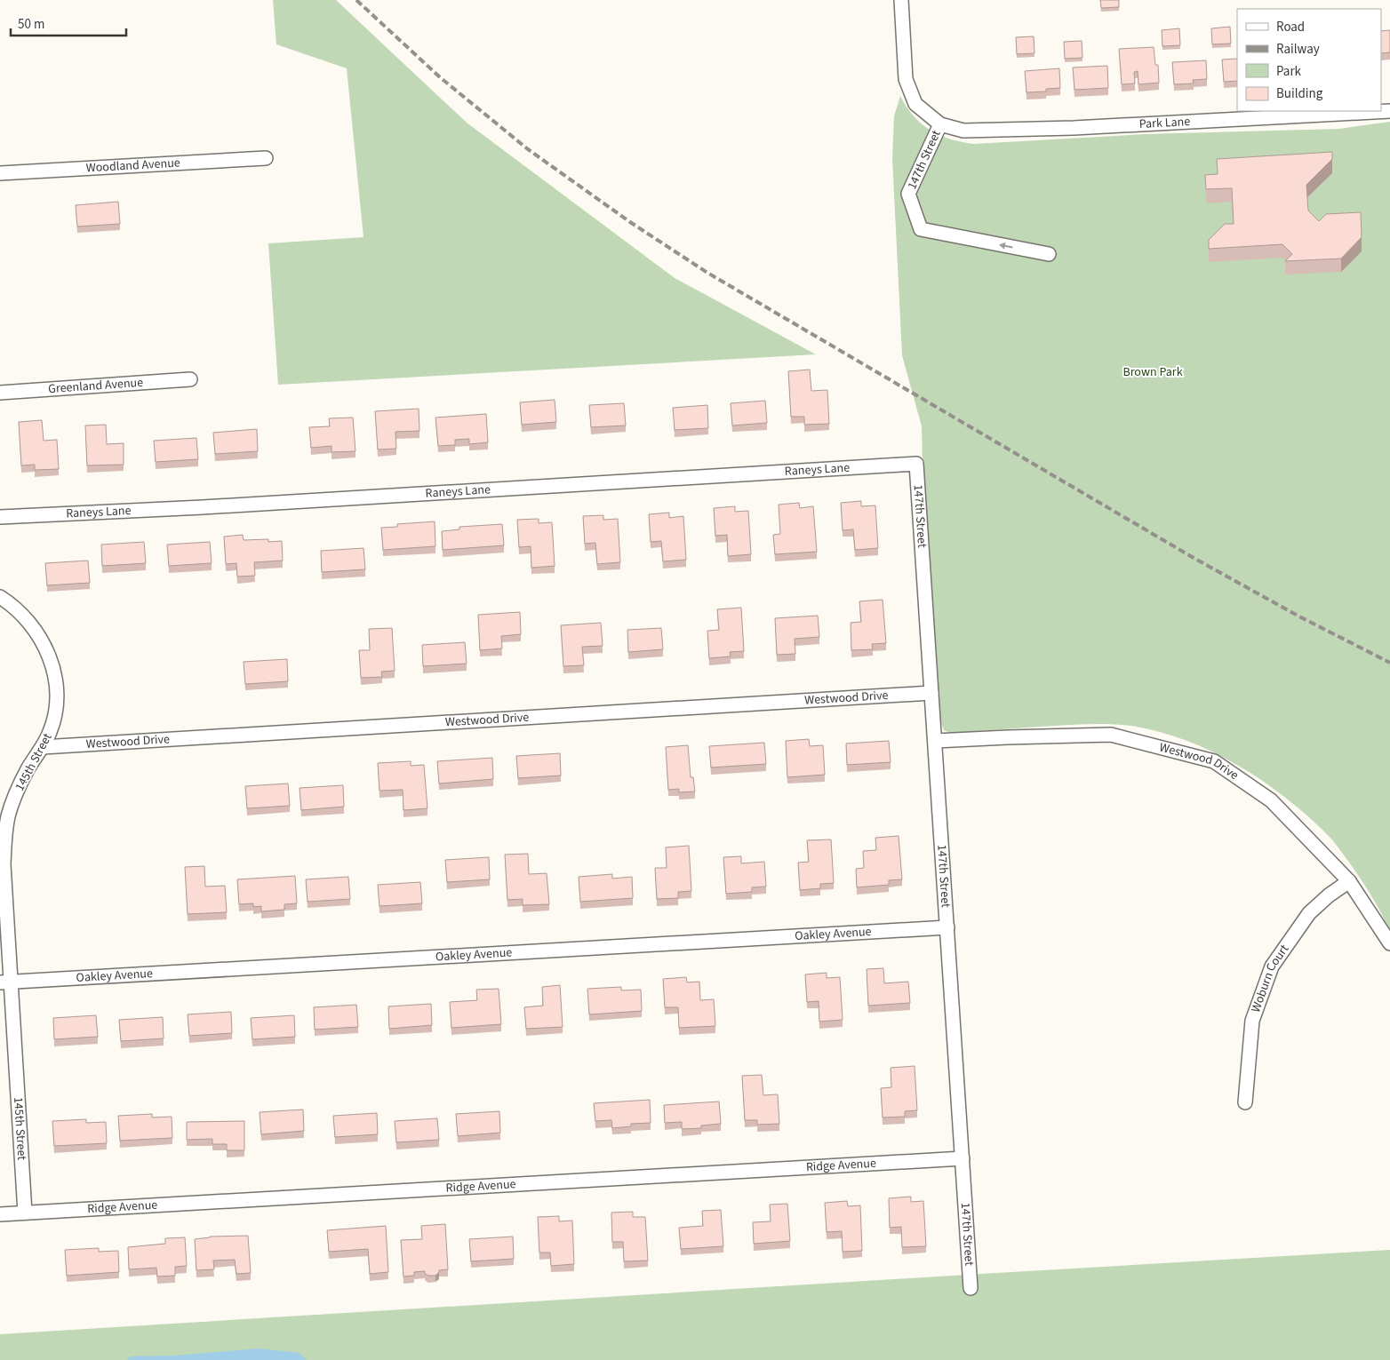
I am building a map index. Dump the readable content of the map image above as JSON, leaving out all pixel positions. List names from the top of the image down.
{
  "streets": {
    "street": [
      "Park Lane",
      "147th Street",
      "Woodland Avenue",
      "Greenland Avenue",
      "Raneys Lane",
      "Westwood Drive",
      "145th Street",
      "Oakley Avenue",
      "Woburn Court",
      "Ridge Avenue"
    ]
  },
  "crossings": [
    ["Park Lane", "147th Street"],
    ["147th Street", "Raneys Lane"],
    ["147th Street", "Westwood Drive"],
    ["147th Street", "Oakley Avenue"],
    ["147th Street", "Ridge Avenue"],
    ["Westwood Drive", "145th Street"],
    ["Westwood Drive", "Woburn Court"],
    ["145th Street", "Oakley Avenue"],
    ["145th Street", "Ridge Avenue"]
  ],
  "parks": ["Brown Park"],
  "legend": [
    "Road",
    "Railway",
    "Park",
    "Building"
  ],
  "scale_bar": "50 m"
}
